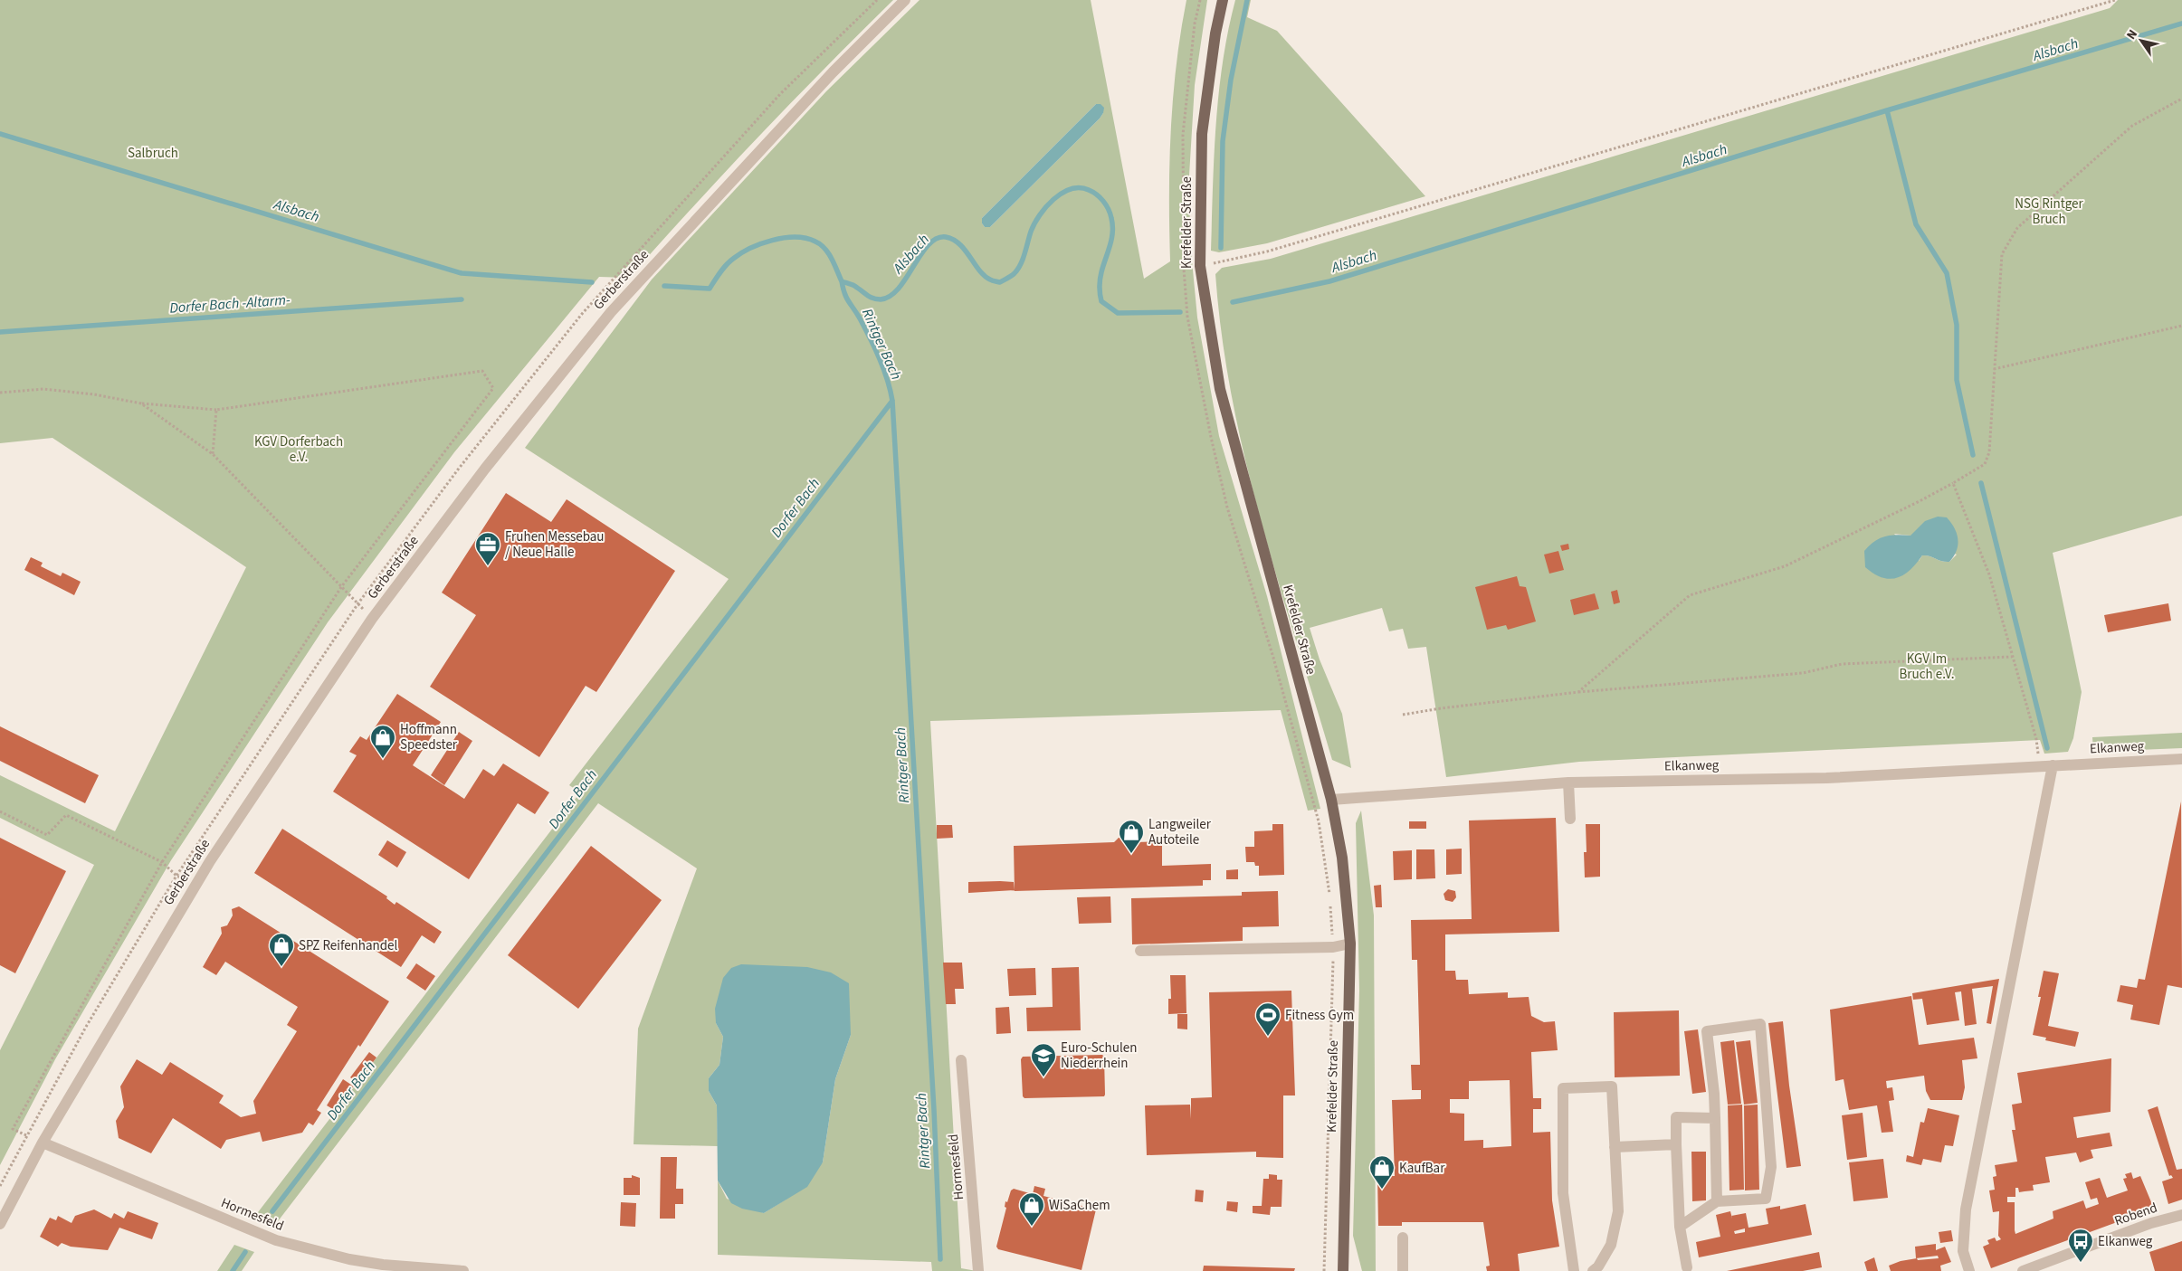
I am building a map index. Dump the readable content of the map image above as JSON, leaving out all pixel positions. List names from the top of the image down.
{
  "streets": {
    "main road": ["Krefelder Straße"],
    "street": [
      "Gerberstraße",
      "Elkanweg",
      "Hormesfeld",
      "Robend"
    ]
  },
  "crossings": [
    ["Krefelder Straße", "Elkanweg"],
    ["Gerberstraße", "Hormesfeld"]
  ],
  "water": [
    "Alsbach",
    "Dorfer Bach -Altarm-",
    "Rintger Bach",
    "Dorfer Bach"
  ],
  "parks": [
    "Salbruch",
    "NSG Rintger Bruch",
    "KGV Dorferbach e.V.",
    "KGV Im Bruch e.V."
  ],
  "places": {
    "office": ["Fruhen Messebau / Neue Halle"],
    "shop": [
      "Hoffmann Speedster",
      "Langweiler Autoteile",
      "SPZ Reifenhandel",
      "KaufBar",
      "WiSaChem"
    ],
    "sports": ["Fitness Gym"],
    "school or university": ["Euro-Schulen Niederrhein"],
    "bus stop": ["Elkanweg"]
  },
  "north": "top left"
}
